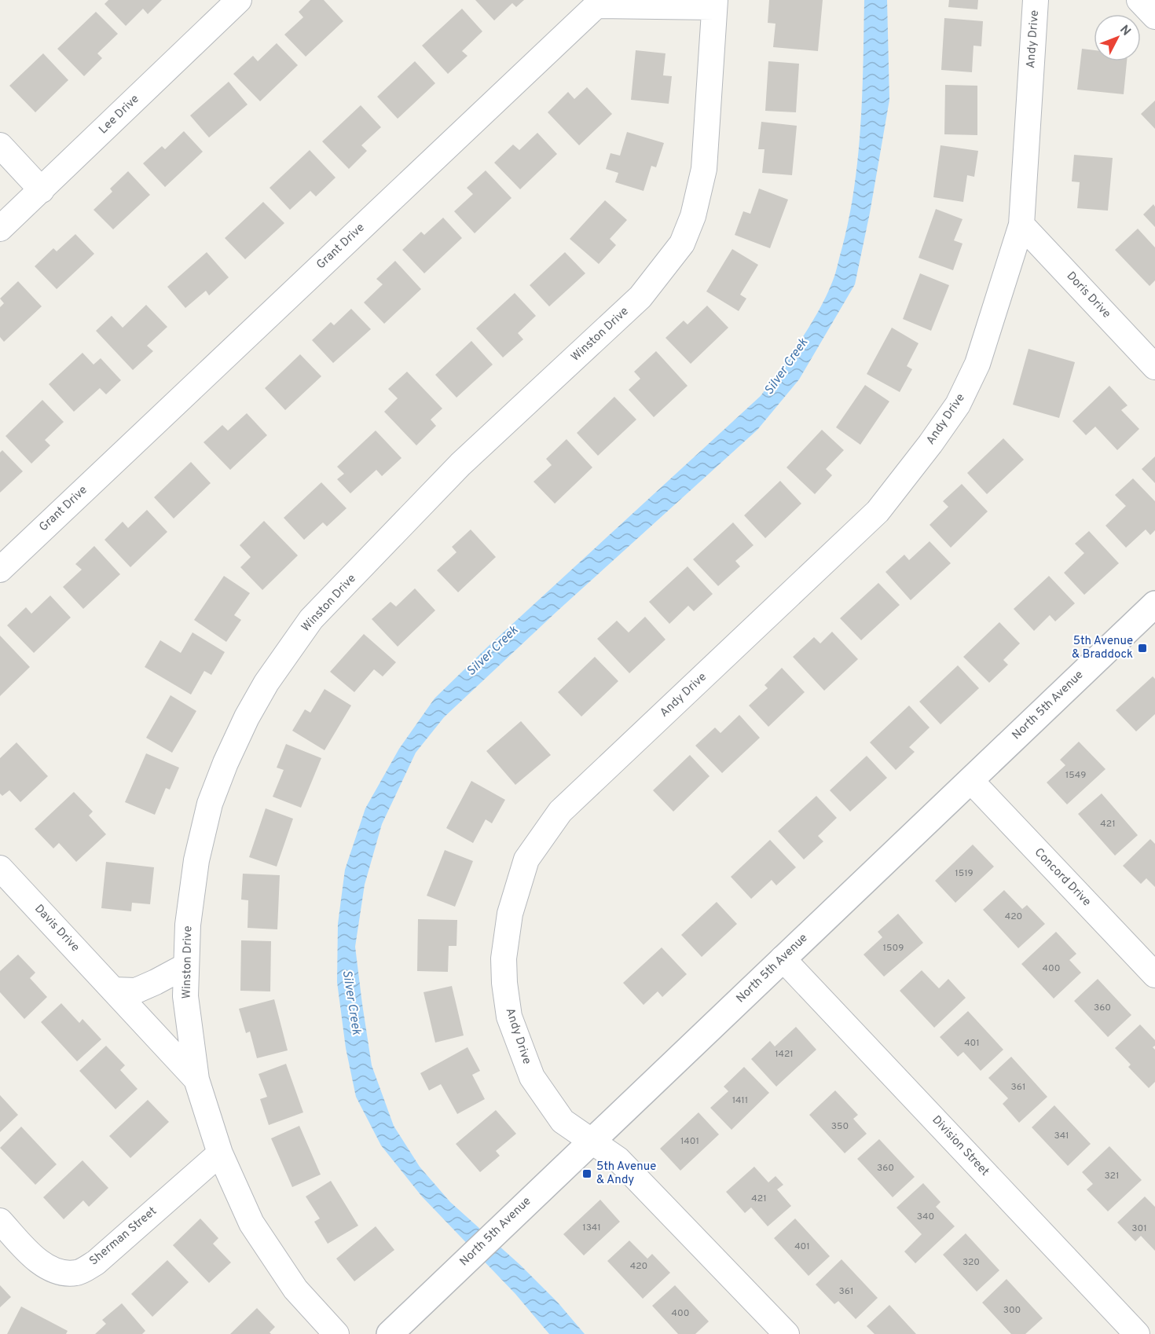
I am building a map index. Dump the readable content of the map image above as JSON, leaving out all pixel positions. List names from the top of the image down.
{
  "streets": {
    "street": [
      "Andy Drive",
      "Lee Drive",
      "Grant Drive",
      "Doris Drive",
      "Winston Drive",
      "North 5th Avenue",
      "Concord Drive",
      "Davis Drive",
      "Division Street",
      "Sherman Street"
    ]
  },
  "crossings": [
    ["Andy Drive", "Doris Drive"],
    ["Andy Drive", "North 5th Avenue"],
    ["Grant Drive", "Winston Drive"],
    ["Winston Drive", "Davis Drive"],
    ["Winston Drive", "Sherman Street"],
    ["North 5th Avenue", "Concord Drive"],
    ["North 5th Avenue", "Division Street"]
  ],
  "water": ["Silver Creek"],
  "places": {
    "transit": ["5th Avenue & Braddock", "5th Avenue & Andy"]
  },
  "house_numbers": [
    "1549",
    "421",
    "1519",
    "420",
    "1509",
    "400",
    "360",
    "401",
    "1421",
    "361",
    "1411",
    "350",
    "341",
    "1401",
    "360",
    "321",
    "421",
    "340",
    "1341",
    "301",
    "401",
    "320",
    "420",
    "361",
    "300",
    "400"
  ],
  "north": "top right"
}
